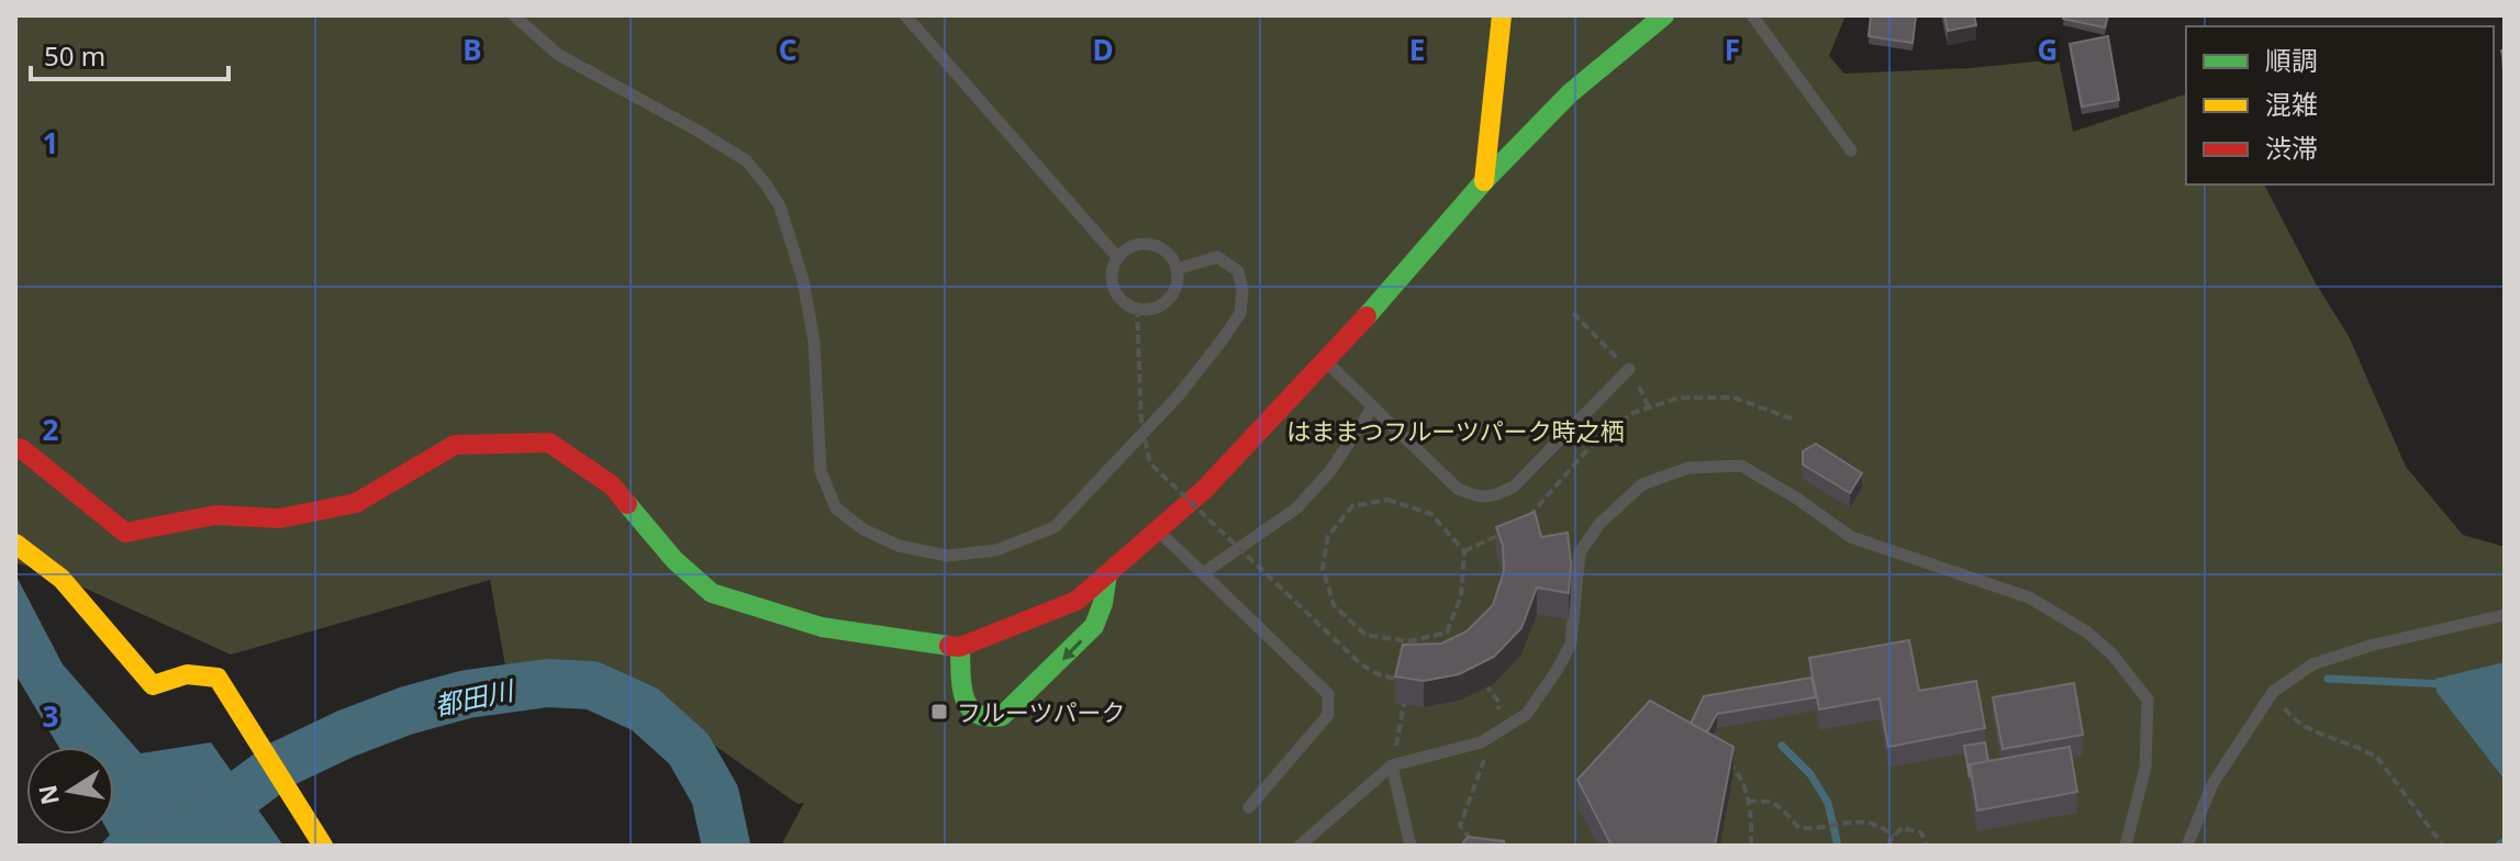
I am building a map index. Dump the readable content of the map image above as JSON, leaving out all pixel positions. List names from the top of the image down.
{
  "water": ["都田川"],
  "parks": ["はままつフルーツパーク時之栖"],
  "places": {
    "transit": ["フルーツパーク"]
  },
  "legend": ["順調", "混雑", "渋滞"],
  "scale_bar": "50 m",
  "north": "left",
  "grid": {
    "columns": [
      "B",
      "C",
      "D",
      "E",
      "F",
      "G"
    ],
    "rows": ["1", "2", "3"]
  }
}
